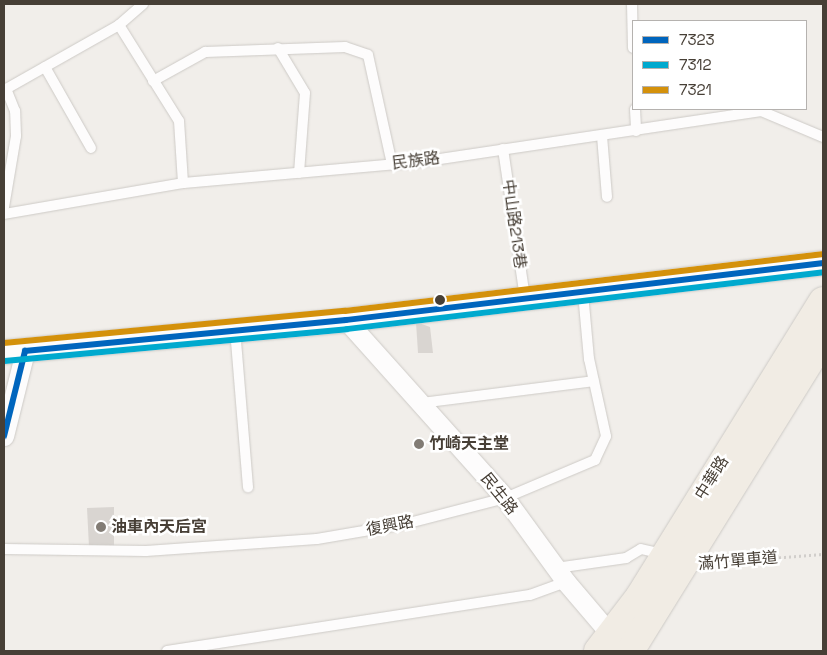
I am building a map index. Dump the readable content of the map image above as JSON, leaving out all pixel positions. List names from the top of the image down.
{
  "streets": {
    "main road": ["中華路"],
    "street": ["民生路"],
    "lane": ["民族路", "中山路213巷", "復興路"],
    "path": ["滿竹單車道"]
  },
  "crossings": [
    ["民族路", "中山路213巷"],
    ["中華路", "民生路"],
    ["中華路", "滿竹單車道"],
    ["民生路", "復興路"]
  ],
  "places": ["竹崎天主堂", "油車內天后宮"],
  "lines": ["transit line 7321", "transit line 7323", "transit line 7312"],
  "legend": ["7323", "7312", "7321"]
}
